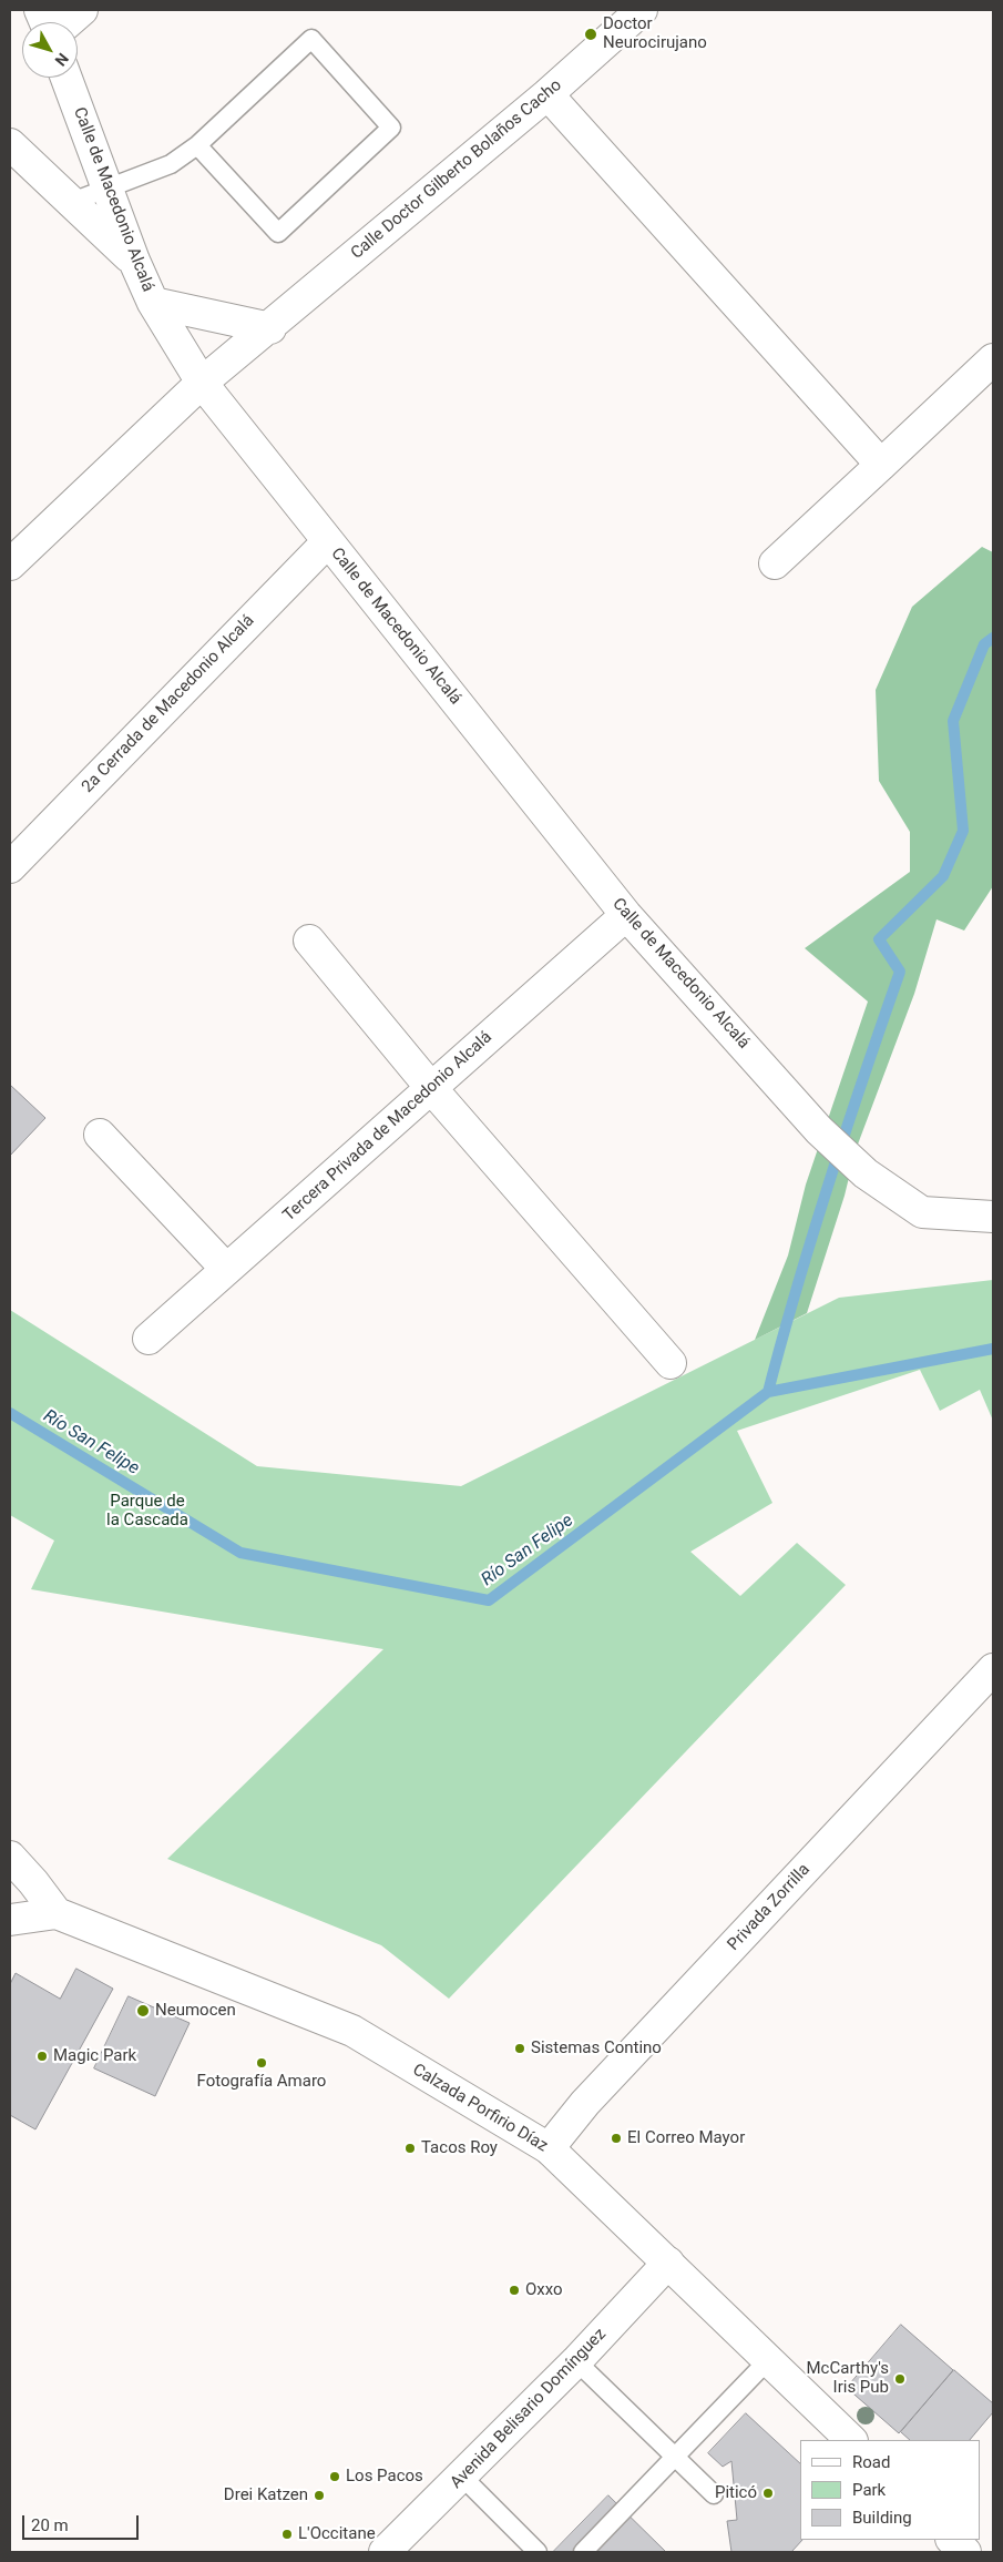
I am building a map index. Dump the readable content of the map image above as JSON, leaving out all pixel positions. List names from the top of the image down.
{
  "streets": {
    "street": [
      "Calle Doctor Gilberto Bolaños Cacho",
      "Calle de Macedonio Alcalá",
      "2a Cerrada de Macedonio Alcalá",
      "Tercera Privada de Macedonio Alcalá",
      "Privada Zorrilla",
      "Calzada Porfirio Díaz",
      "Avenida Belisario Domínguez"
    ]
  },
  "crossings": [
    ["Calle Doctor Gilberto Bolaños Cacho", "Calle de Macedonio Alcalá"],
    ["Calle de Macedonio Alcalá", "2a Cerrada de Macedonio Alcalá"],
    ["Calle de Macedonio Alcalá", "Tercera Privada de Macedonio Alcalá"],
    ["Privada Zorrilla", "Calzada Porfirio Díaz"],
    ["Calzada Porfirio Díaz", "Avenida Belisario Domínguez"]
  ],
  "water": ["Río San Felipe"],
  "parks": ["Parque de la Cascada"],
  "places": [
    "Doctor Neurocirujano",
    "Neumocen",
    "Sistemas Contino",
    "Magic Park",
    "Fotografía Amaro",
    "El Correo Mayor",
    "Tacos Roy",
    "Oxxo",
    "McCarthy's Iris Pub",
    "Los Pacos",
    "Piticó",
    "Drei Katzen",
    "L'Occitane"
  ],
  "legend": ["Road", "Park", "Building"],
  "scale_bar": "20 m",
  "north": "bottom right"
}
